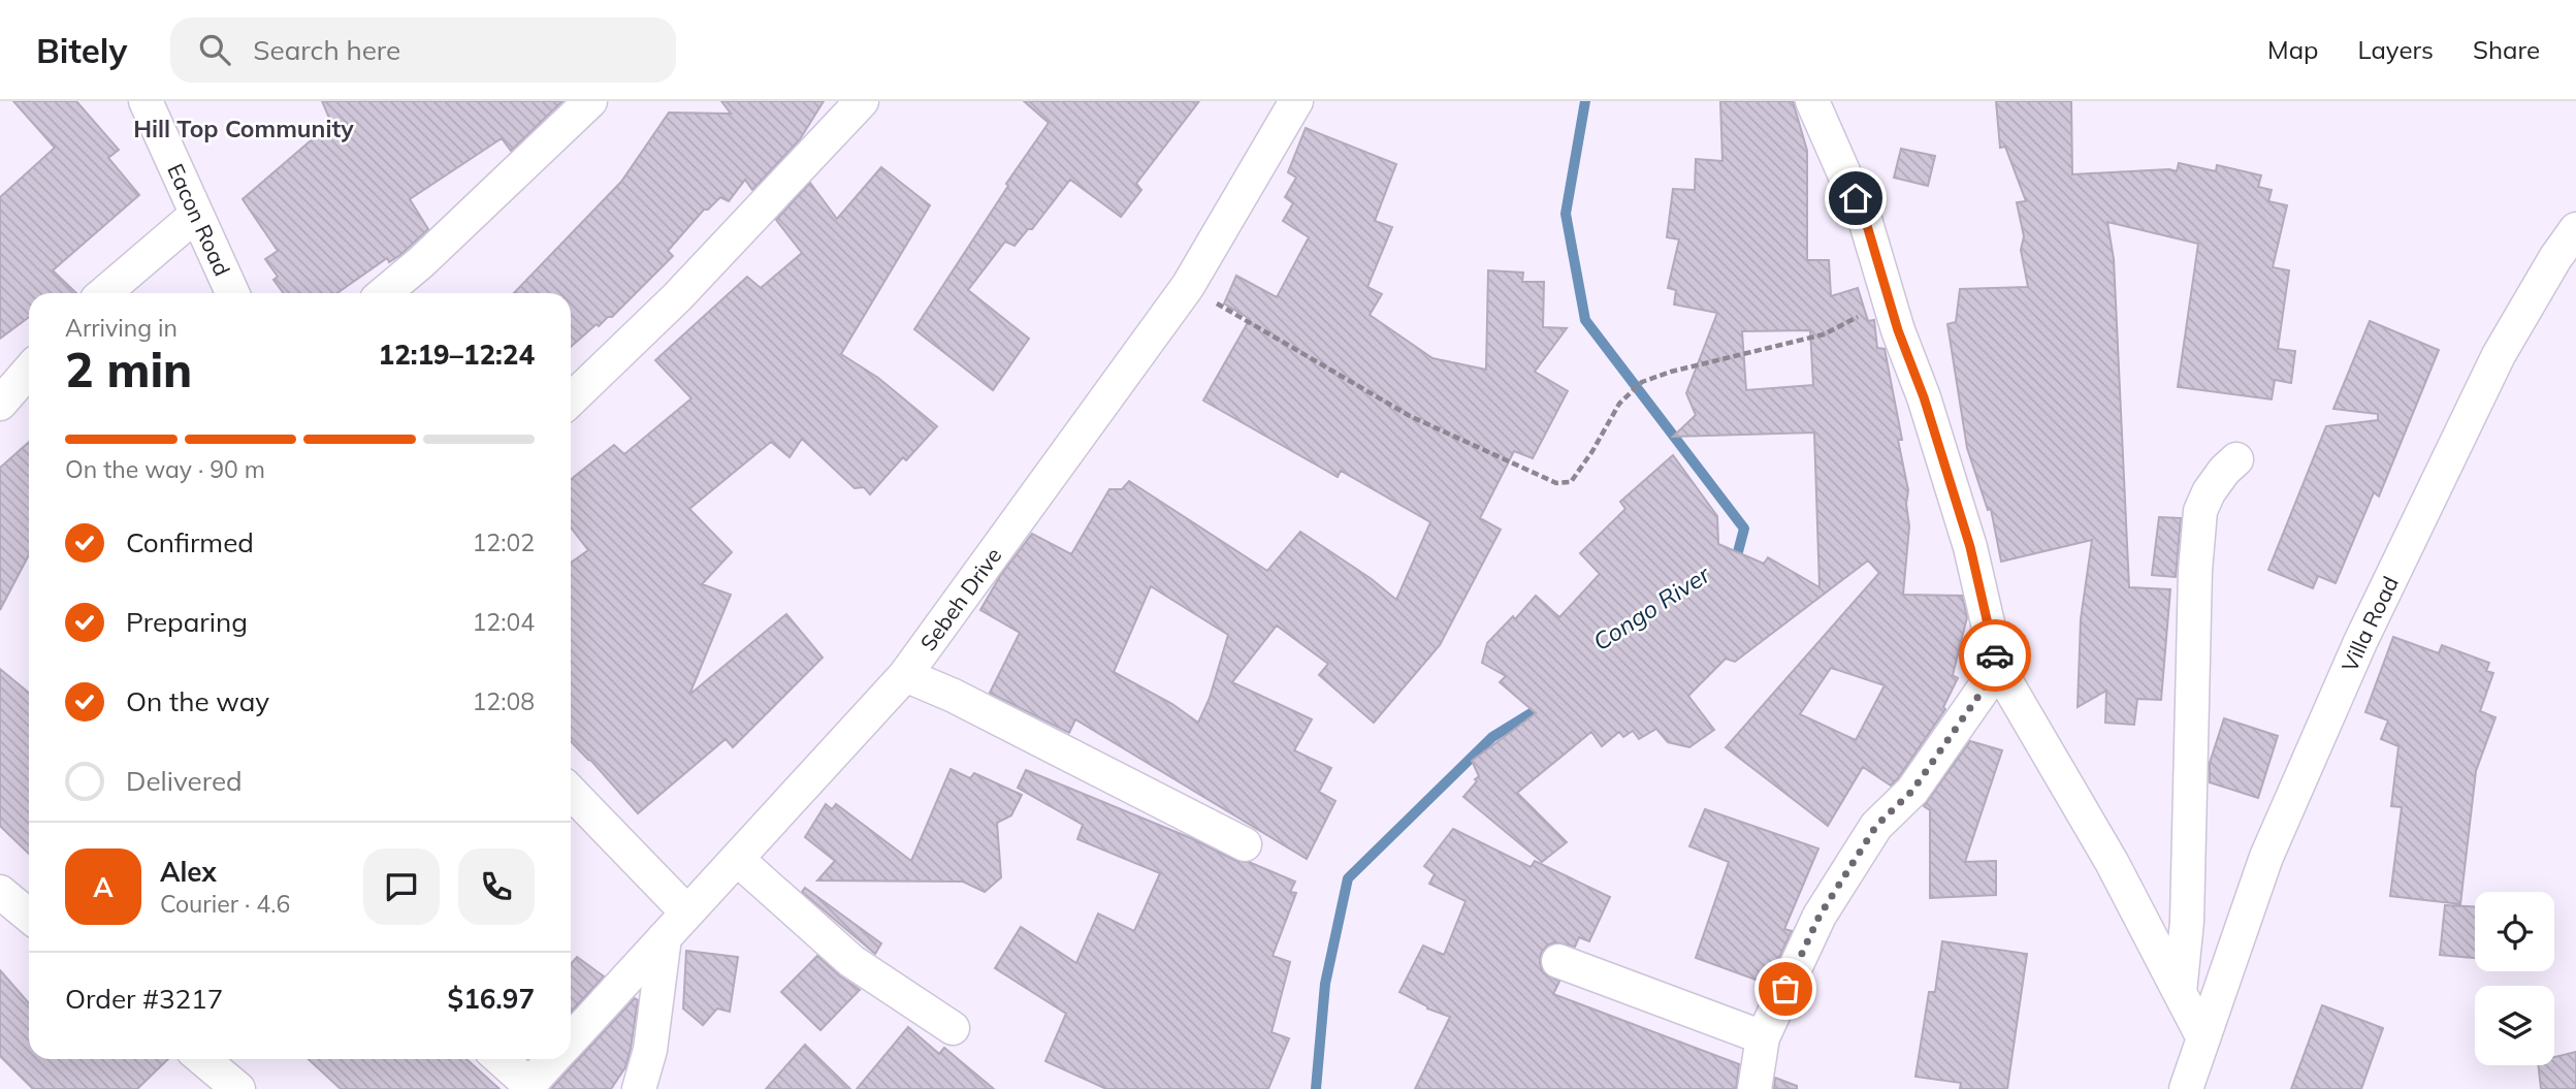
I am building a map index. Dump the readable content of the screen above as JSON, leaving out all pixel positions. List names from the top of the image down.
{
  "streets": {
    "street": ["Eacon Road", "Sebeh Drive", "Villa Road"]
  },
  "districts": ["Hill Top Community"],
  "water": ["Congo River"],
  "page": {
    "header": "Bitely",
    "search": "Search here",
    "nav": ["Map", "Layers", "Share"],
    "heading": ["2 min", "Arriving in", "12:19–12:24"],
    "panel": [
      "Alex",
      "Courier · 4.6",
      "Order #3217",
      "$16.97"
    ],
    "bar": "On the way · 90 m",
    "list": [
      ["Confirmed", "12:02"],
      ["Preparing", "12:04"],
      ["On the way", "12:08"],
      "Delivered"
    ],
    "round": "A"
  }
}
